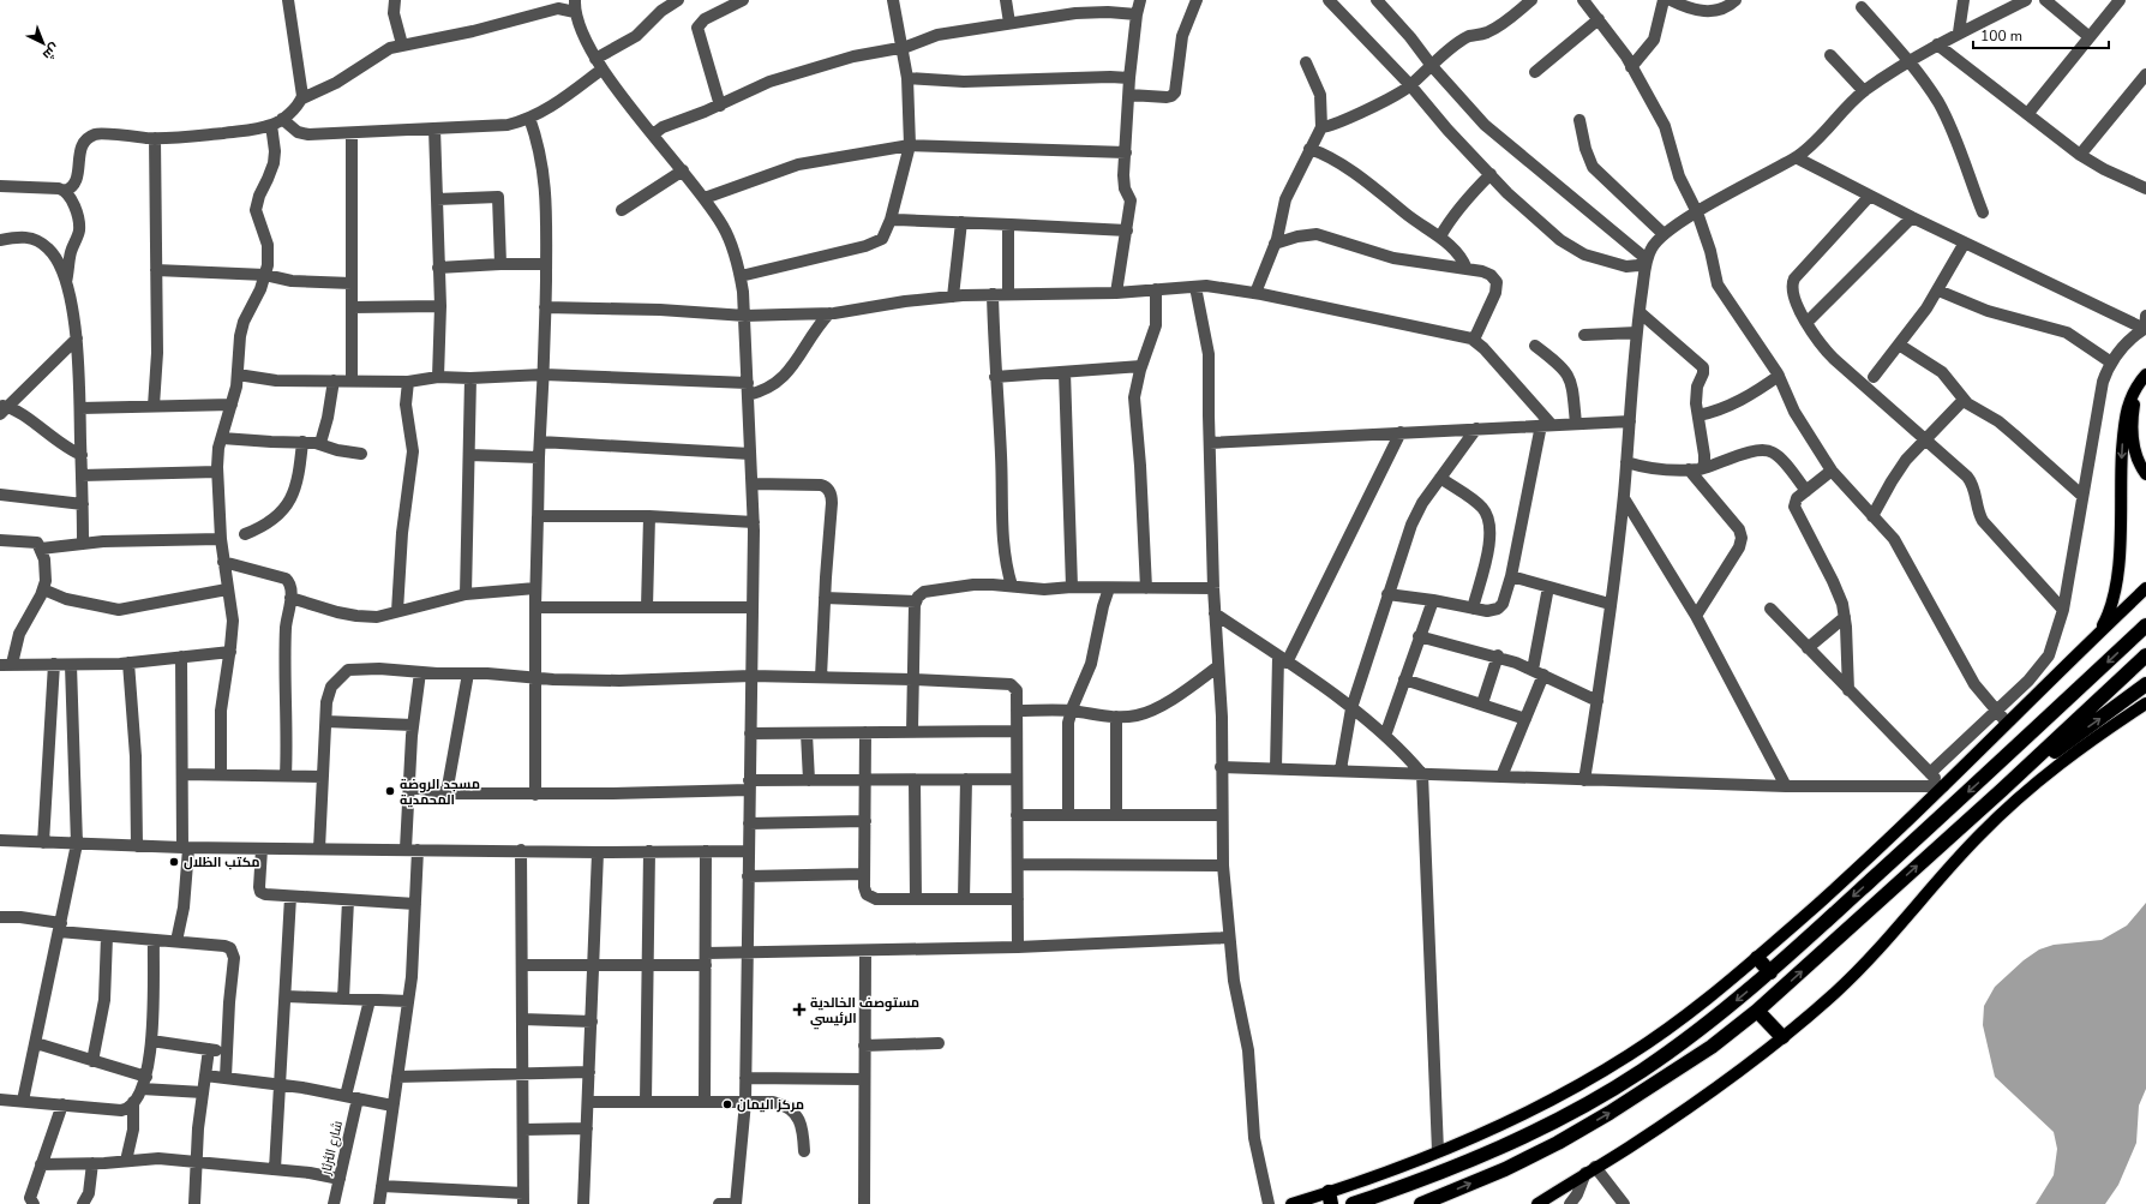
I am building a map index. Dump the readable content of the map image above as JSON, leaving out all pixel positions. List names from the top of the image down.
{
  "streets": {
    "street": ["شارع الثرثار"]
  },
  "places": {
    "other": ["مسجد الروضة المحمدية", "مكتب الظلال", "مركز اليمان"],
    "health": ["مستوصف الخالدية الرئيسي"]
  },
  "scale_bar": "100 m",
  "north": "bottom right"
}
